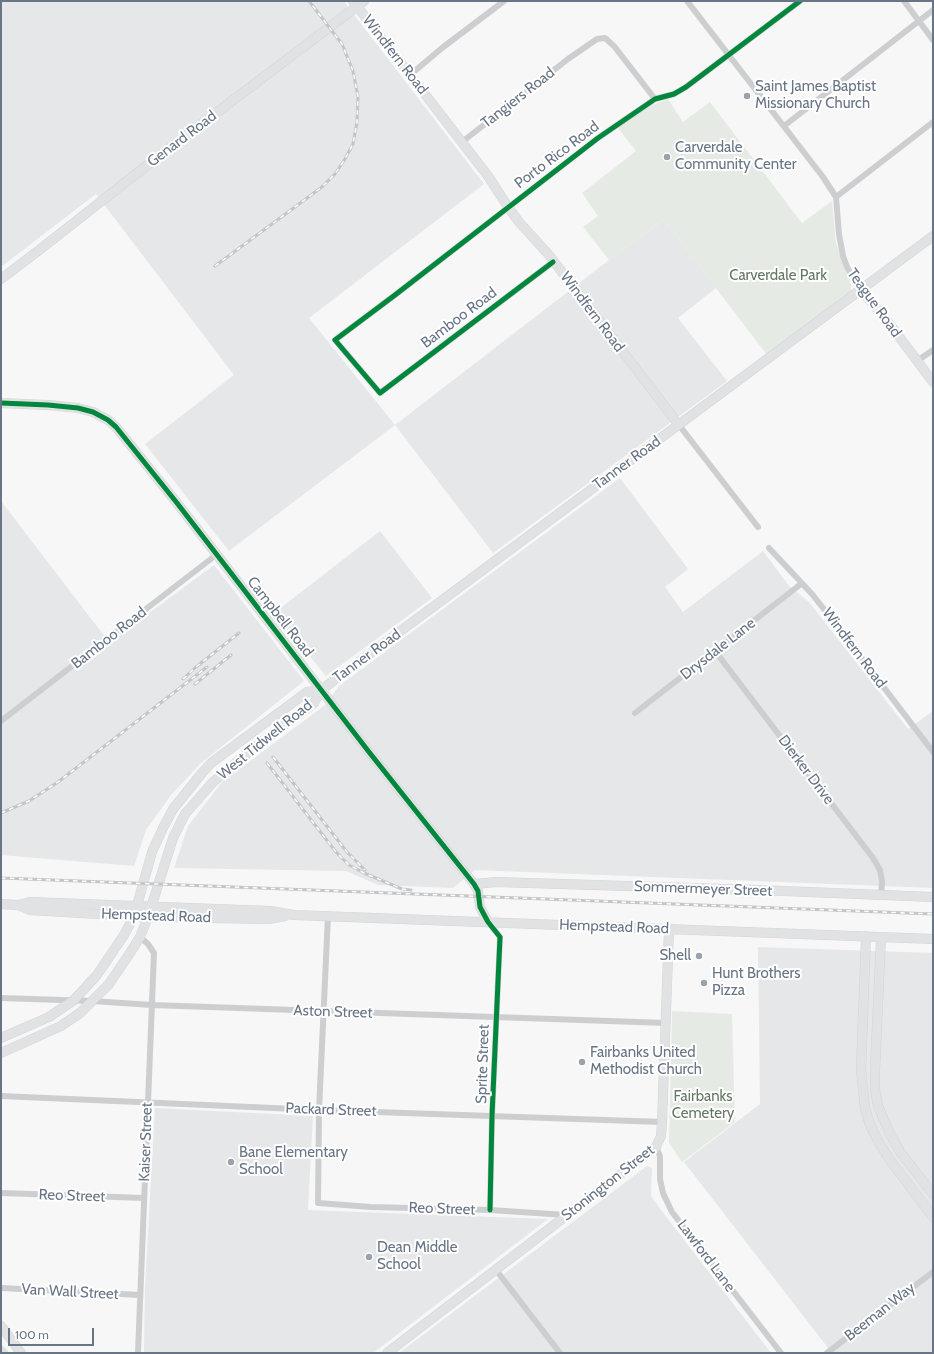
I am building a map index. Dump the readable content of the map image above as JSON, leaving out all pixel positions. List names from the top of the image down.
{
  "streets": {
    "street": [
      "Windfern Road",
      "Tangiers Road",
      "Genard Road",
      "Porto Rico Road",
      "Teague Road",
      "Bamboo Road",
      "Tanner Road",
      "Campbell Road",
      "Drysdale Lane",
      "West Tidwell Road",
      "Dierker Drive",
      "Sommermeyer Street",
      "Hempstead Road",
      "Aston Street",
      "Sprite Street",
      "Packard Street",
      "Kaiser Street",
      "Stonington Street",
      "Reo Street",
      "Lawford Lane",
      "Van Wall Street",
      "Beeman Way"
    ]
  },
  "crossings": [
    ["Windfern Road", "Tangiers Road"],
    ["Windfern Road", "Genard Road"],
    ["Windfern Road", "Porto Rico Road"],
    ["Windfern Road", "Bamboo Road"],
    ["Windfern Road", "Tanner Road"],
    ["Windfern Road", "Drysdale Lane"],
    ["Tangiers Road", "Porto Rico Road"],
    ["Porto Rico Road", "Teague Road"],
    ["Porto Rico Road", "Bamboo Road"],
    ["Teague Road", "Tanner Road"],
    ["Bamboo Road", "Campbell Road"],
    ["Tanner Road", "Campbell Road"],
    ["Tanner Road", "West Tidwell Road"],
    ["Campbell Road", "West Tidwell Road"],
    ["Campbell Road", "Sommermeyer Street"],
    ["Campbell Road", "Hempstead Road"],
    ["Campbell Road", "Sprite Street"],
    ["Drysdale Lane", "Dierker Drive"],
    ["West Tidwell Road", "Hempstead Road"],
    ["West Tidwell Road", "Aston Street"],
    ["West Tidwell Road", "Kaiser Street"],
    ["Dierker Drive", "Sommermeyer Street"],
    ["Hempstead Road", "Sprite Street"],
    ["Hempstead Road", "Stonington Street"],
    ["Aston Street", "Sprite Street"],
    ["Aston Street", "Kaiser Street"],
    ["Aston Street", "Stonington Street"],
    ["Sprite Street", "Packard Street"],
    ["Sprite Street", "Reo Street"],
    ["Packard Street", "Kaiser Street"],
    ["Packard Street", "Stonington Street"],
    ["Packard Street", "Reo Street"],
    ["Kaiser Street", "Reo Street"],
    ["Kaiser Street", "Van Wall Street"],
    ["Stonington Street", "Reo Street"],
    ["Stonington Street", "Lawford Lane"]
  ],
  "parks": ["Carverdale Park", "Fairbanks Cemetery"],
  "places": [
    "Saint James Baptist Missionary Church",
    "Carverdale Community Center",
    "Shell",
    "Hunt Brothers Pizza",
    "Fairbanks United Methodist Church",
    "Bane Elementary School",
    "Dean Middle School"
  ],
  "scale_bar": "100 m"
}
